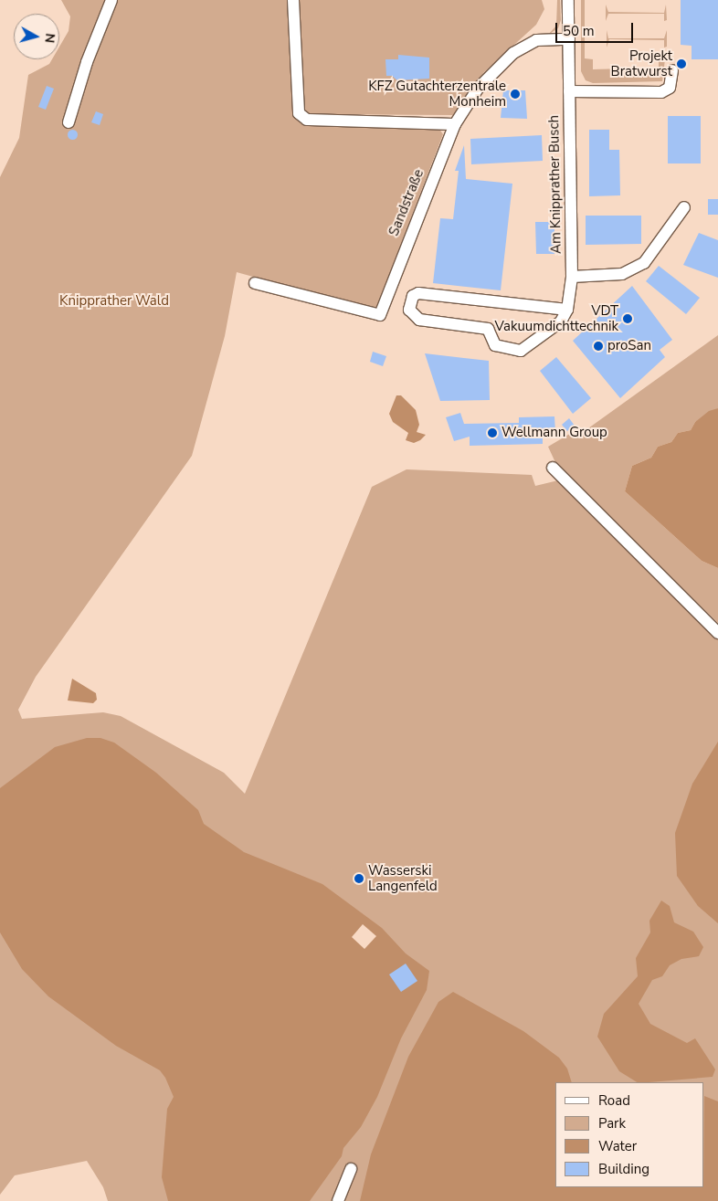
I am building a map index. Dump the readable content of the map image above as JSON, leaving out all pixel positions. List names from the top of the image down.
{
  "streets": {
    "street": ["Am Knipprather Busch", "Sandstraße"]
  },
  "crossings": [
    ["Am Knipprather Busch", "Sandstraße"]
  ],
  "parks": ["Knipprather Wald"],
  "places": [
    "Projekt Bratwurst",
    "KFZ Gutachterzentrale Monheim",
    "VDT Vakuumdichttechnik",
    "proSan",
    "Wellmann Group",
    "Wasserski Langenfeld"
  ],
  "legend": [
    "Road",
    "Park",
    "Water",
    "Building"
  ],
  "scale_bar": "50 m",
  "north": "right"
}
